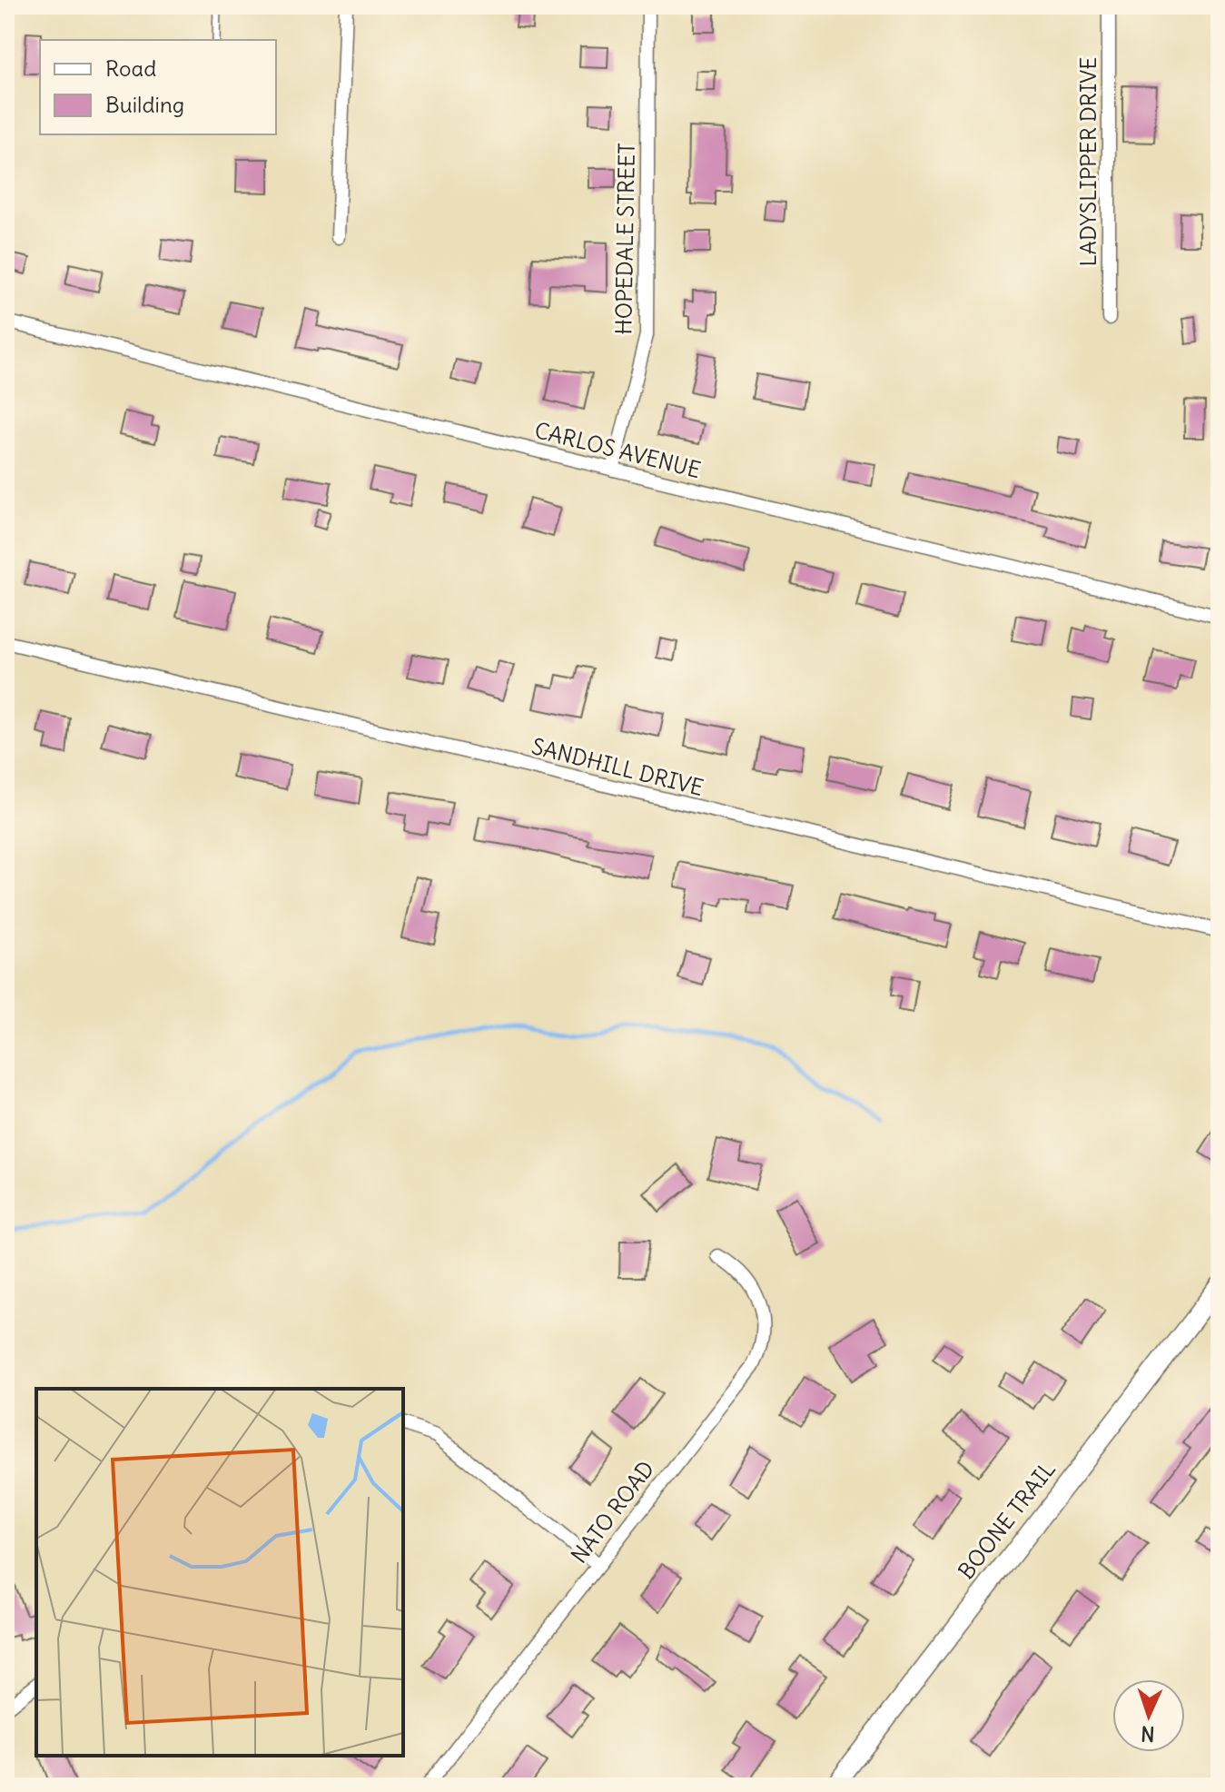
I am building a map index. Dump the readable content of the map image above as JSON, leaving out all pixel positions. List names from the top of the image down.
{
  "streets": {
    "street": [
      "LADYSLIPPER DRIVE",
      "HOPEDALE STREET",
      "CARLOS AVENUE",
      "SANDHILL DRIVE",
      "NATO ROAD",
      "BOONE TRAIL"
    ]
  },
  "crossings": [
    ["HOPEDALE STREET", "CARLOS AVENUE"]
  ],
  "legend": ["Road", "Building"],
  "north": "bottom"
}
